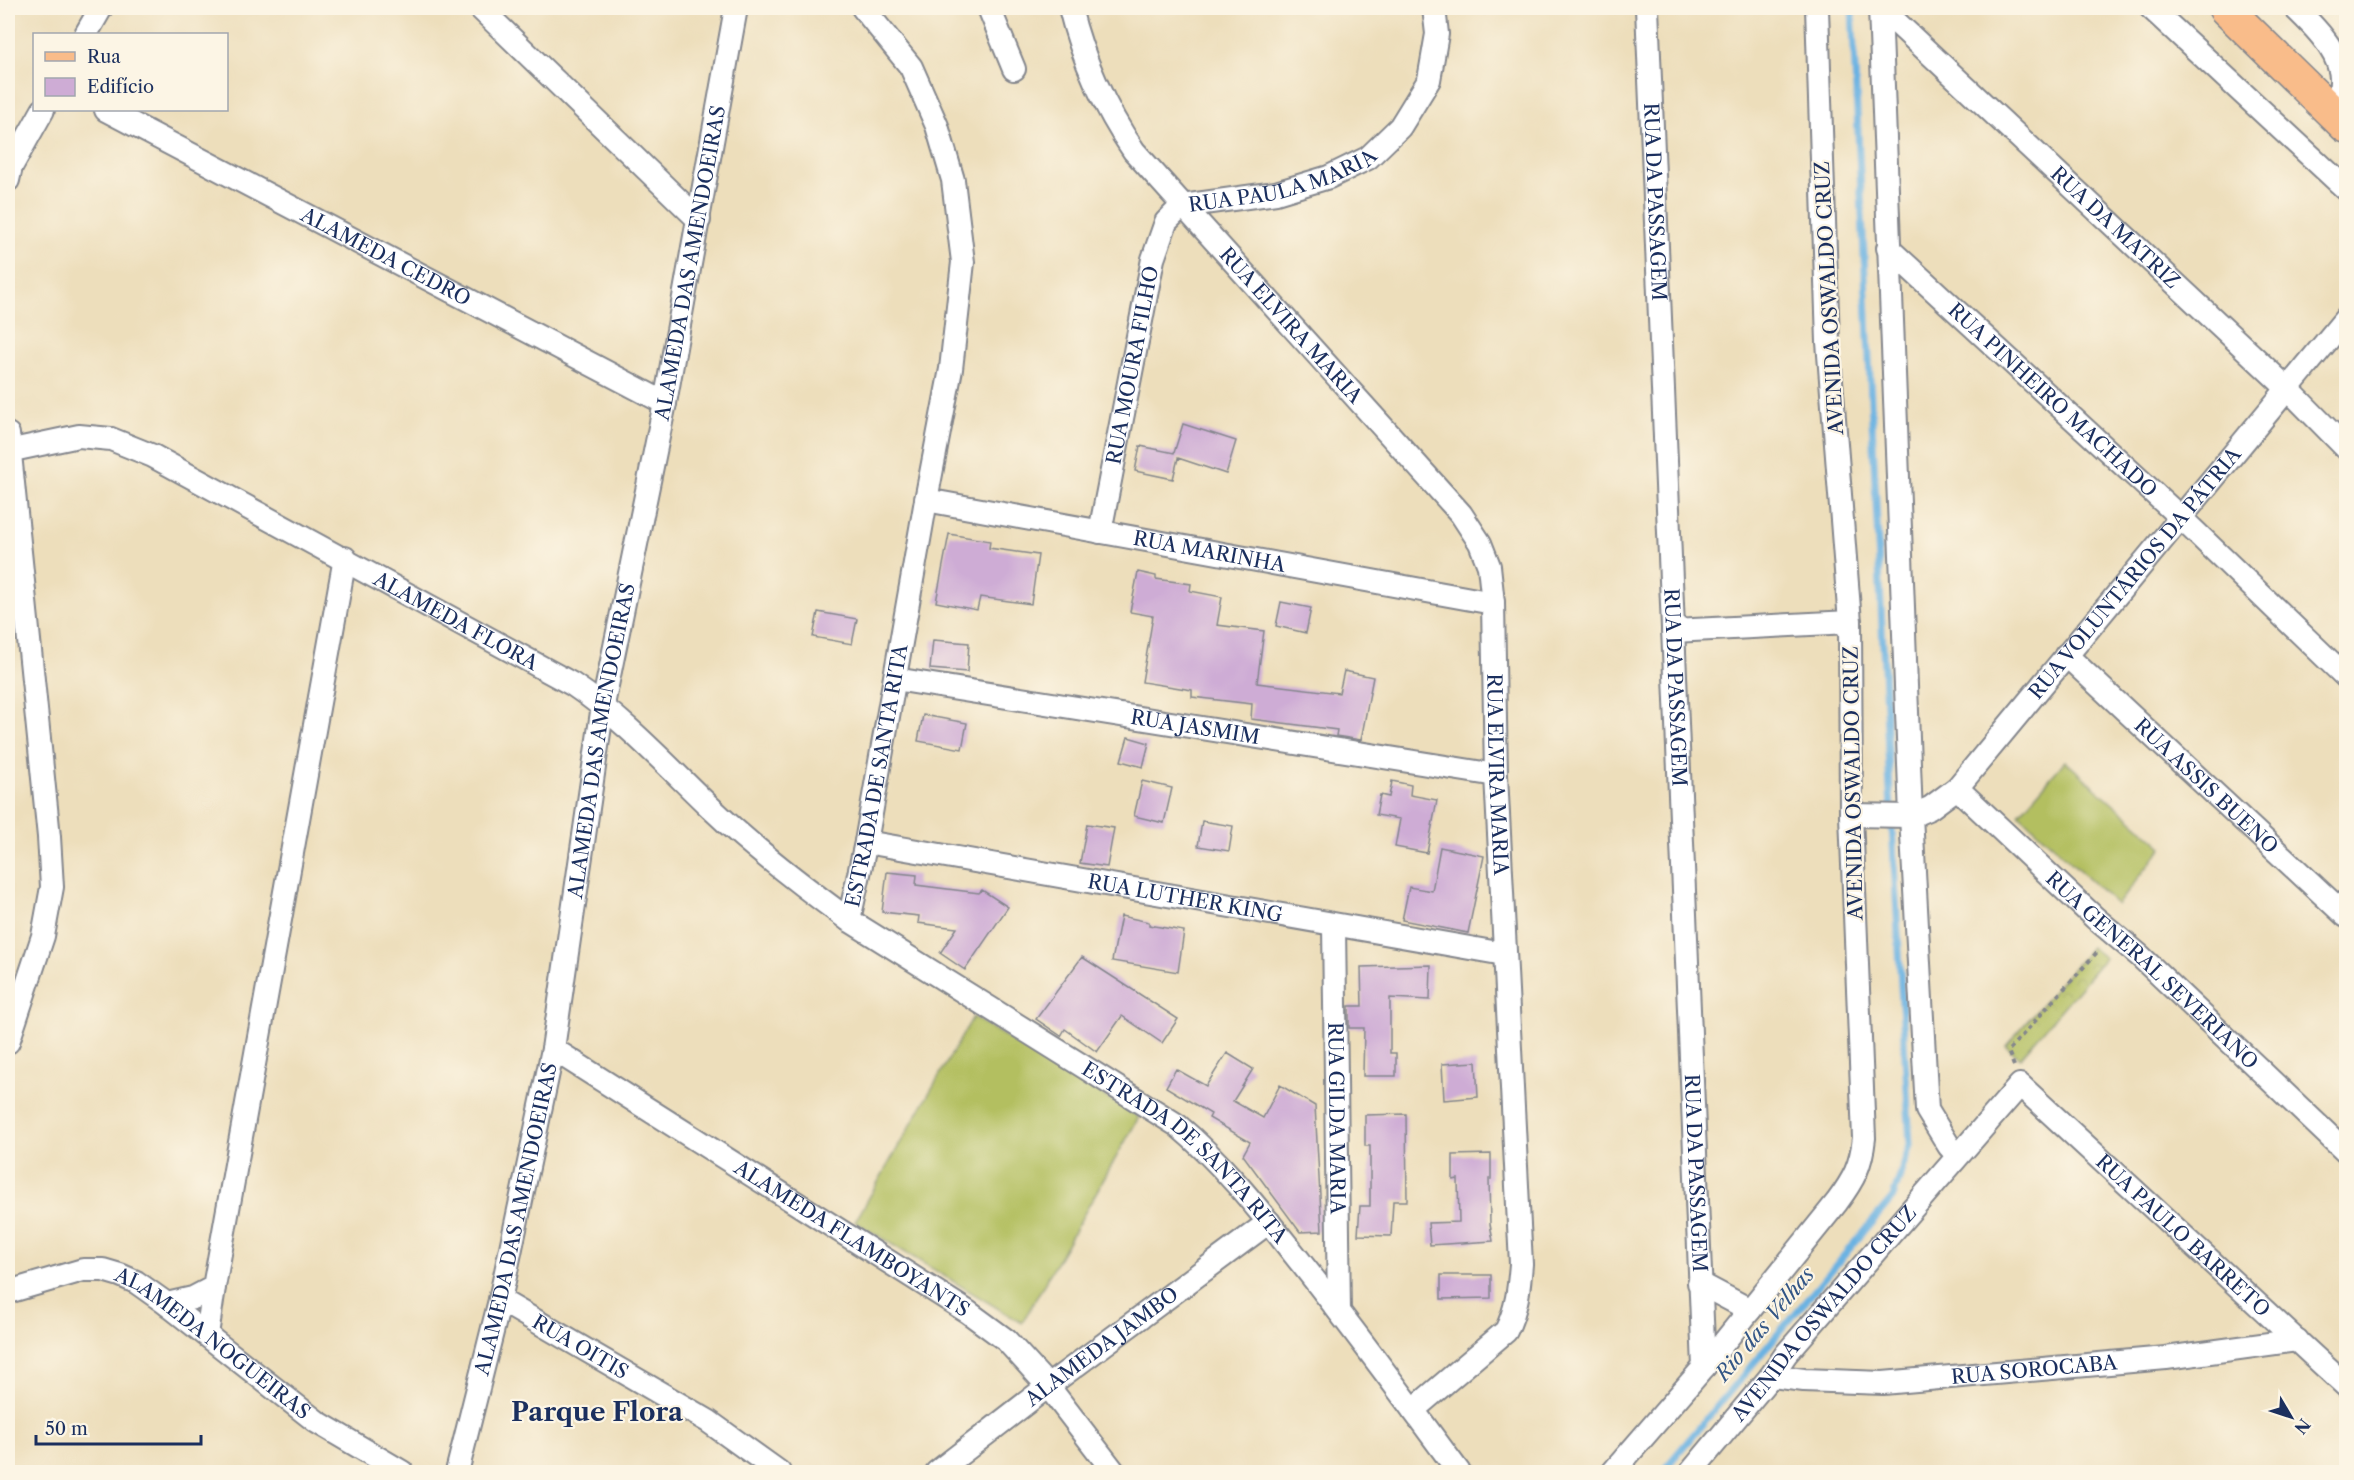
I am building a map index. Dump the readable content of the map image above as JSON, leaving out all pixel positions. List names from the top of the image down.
{
  "streets": {
    "street": [
      "RUA PAULA MARIA",
      "RUA DA PASSAGEM",
      "RUA DA MATRIZ",
      "ALAMEDA CEDRO",
      "ALAMEDA DAS AMENDOEIRAS",
      "AVENIDA OSWALDO CRUZ",
      "RUA ELVIRA MARIA",
      "RUA MOURA FILHO",
      "RUA PINHEIRO MACHADO",
      "RUA MARINHA",
      "RUA VOLUNTÁRIOS DA PÁTRIA",
      "ALAMEDA FLORA",
      "RUA JASMIM",
      "ESTRADA DE SANTA RITA",
      "RUA ASSIS BUENO",
      "RUA LUTHER KING",
      "RUA GENERAL SEVERIANO",
      "RUA GILDA MARIA",
      "RUA PAULO BARRETO",
      "ALAMEDA FLAMBOYANTS",
      "ALAMEDA NOGUEIRAS",
      "RUA OITIS",
      "ALAMEDA JAMBO",
      "RUA SOROCABA"
    ]
  },
  "crossings": [
    ["RUA PAULA MARIA", "RUA ELVIRA MARIA"],
    ["RUA PAULA MARIA", "RUA MOURA FILHO"],
    ["RUA DA PASSAGEM", "AVENIDA OSWALDO CRUZ"],
    ["RUA DA MATRIZ", "RUA VOLUNTÁRIOS DA PÁTRIA"],
    ["ALAMEDA CEDRO", "ALAMEDA DAS AMENDOEIRAS"],
    ["ALAMEDA DAS AMENDOEIRAS", "ALAMEDA FLORA"],
    ["ALAMEDA DAS AMENDOEIRAS", "ALAMEDA FLAMBOYANTS"],
    ["ALAMEDA DAS AMENDOEIRAS", "RUA OITIS"],
    ["AVENIDA OSWALDO CRUZ", "RUA PAULO BARRETO"],
    ["AVENIDA OSWALDO CRUZ", "RUA SOROCABA"],
    ["RUA ELVIRA MARIA", "RUA MOURA FILHO"],
    ["RUA ELVIRA MARIA", "RUA MARINHA"],
    ["RUA ELVIRA MARIA", "RUA JASMIM"],
    ["RUA ELVIRA MARIA", "ESTRADA DE SANTA RITA"],
    ["RUA ELVIRA MARIA", "RUA LUTHER KING"],
    ["RUA MOURA FILHO", "RUA MARINHA"],
    ["RUA PINHEIRO MACHADO", "RUA VOLUNTÁRIOS DA PÁTRIA"],
    ["RUA MARINHA", "ESTRADA DE SANTA RITA"],
    ["RUA VOLUNTÁRIOS DA PÁTRIA", "RUA ASSIS BUENO"],
    ["RUA VOLUNTÁRIOS DA PÁTRIA", "RUA GENERAL SEVERIANO"],
    ["ALAMEDA FLORA", "ESTRADA DE SANTA RITA"],
    ["RUA JASMIM", "ESTRADA DE SANTA RITA"],
    ["ESTRADA DE SANTA RITA", "RUA LUTHER KING"],
    ["ESTRADA DE SANTA RITA", "RUA GILDA MARIA"],
    ["ESTRADA DE SANTA RITA", "ALAMEDA JAMBO"],
    ["RUA LUTHER KING", "RUA GILDA MARIA"],
    ["RUA PAULO BARRETO", "RUA SOROCABA"],
    ["ALAMEDA FLAMBOYANTS", "ALAMEDA JAMBO"]
  ],
  "districts": ["Parque Flora"],
  "water": ["Rio das Velhas"],
  "legend": ["Rua", "Edifício"],
  "scale_bar": "50 m",
  "north": "bottom right"
}
